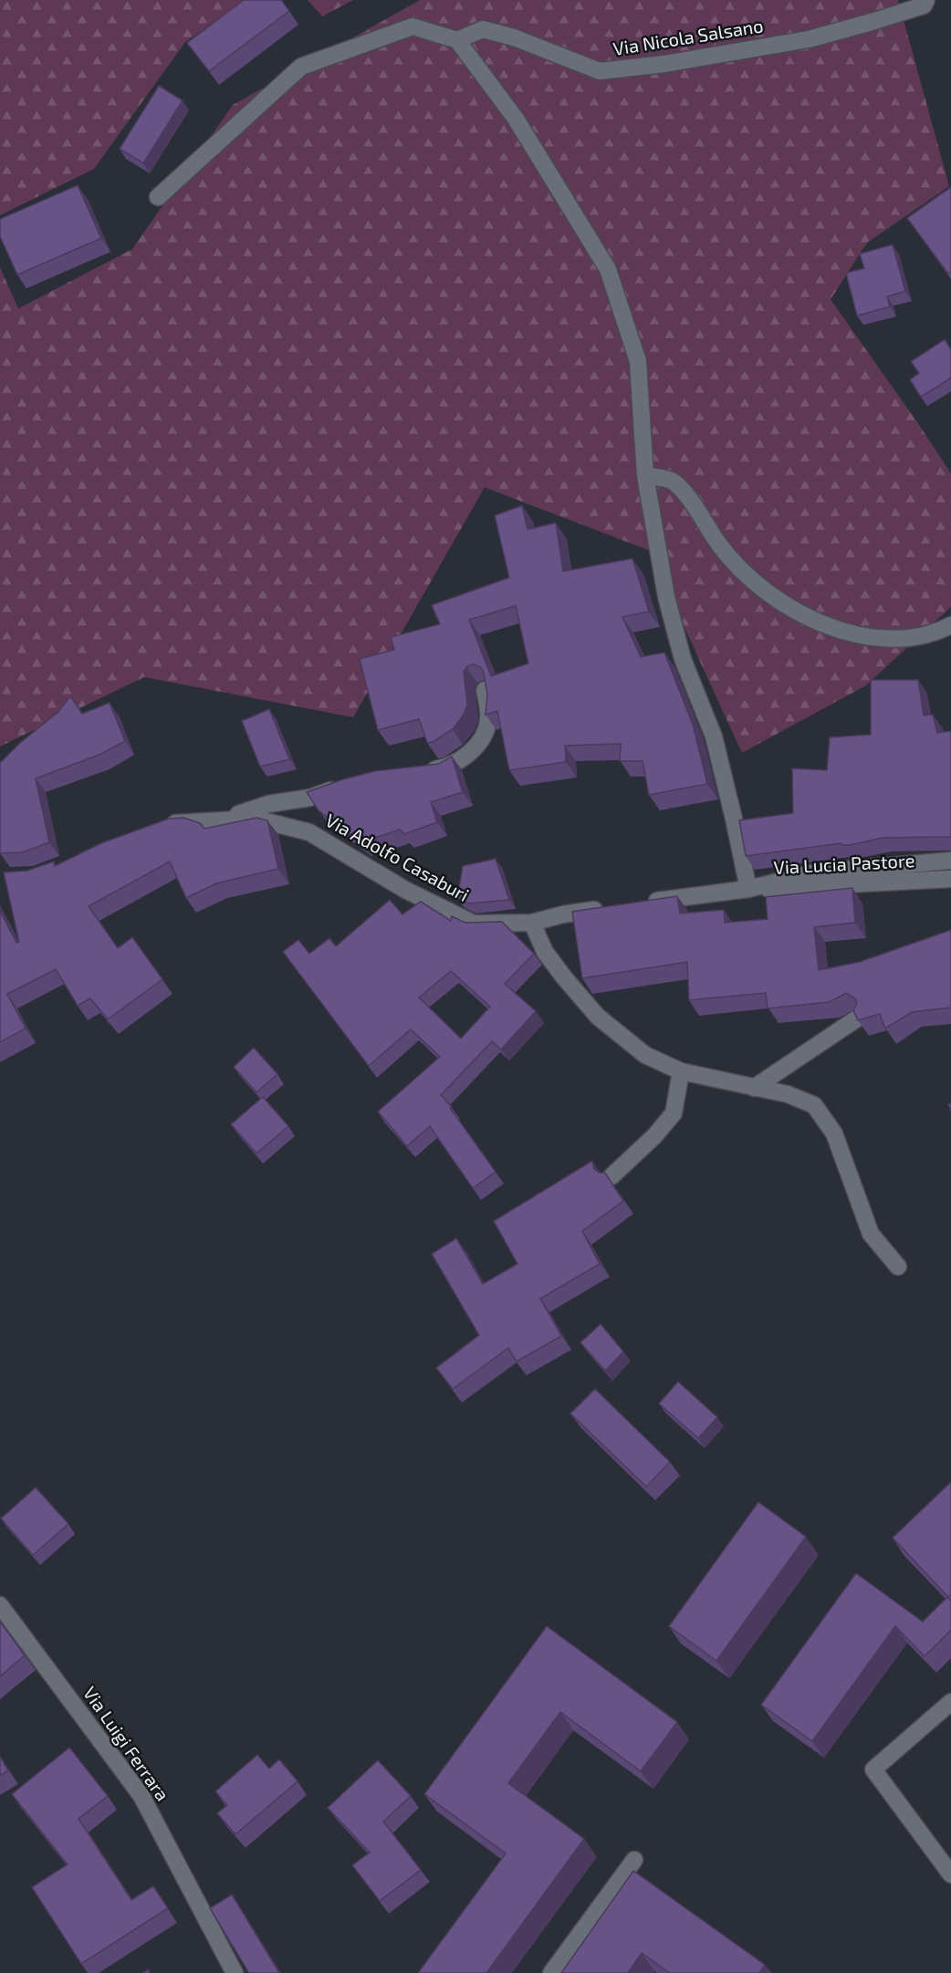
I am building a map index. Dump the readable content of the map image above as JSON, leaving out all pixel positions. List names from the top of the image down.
{
  "streets": {
    "street": [
      "Via Nicola Salsano",
      "Via Adolfo Casaburi",
      "Via Lucia Pastore",
      "Via Luigi Ferrara"
    ]
  }
}
